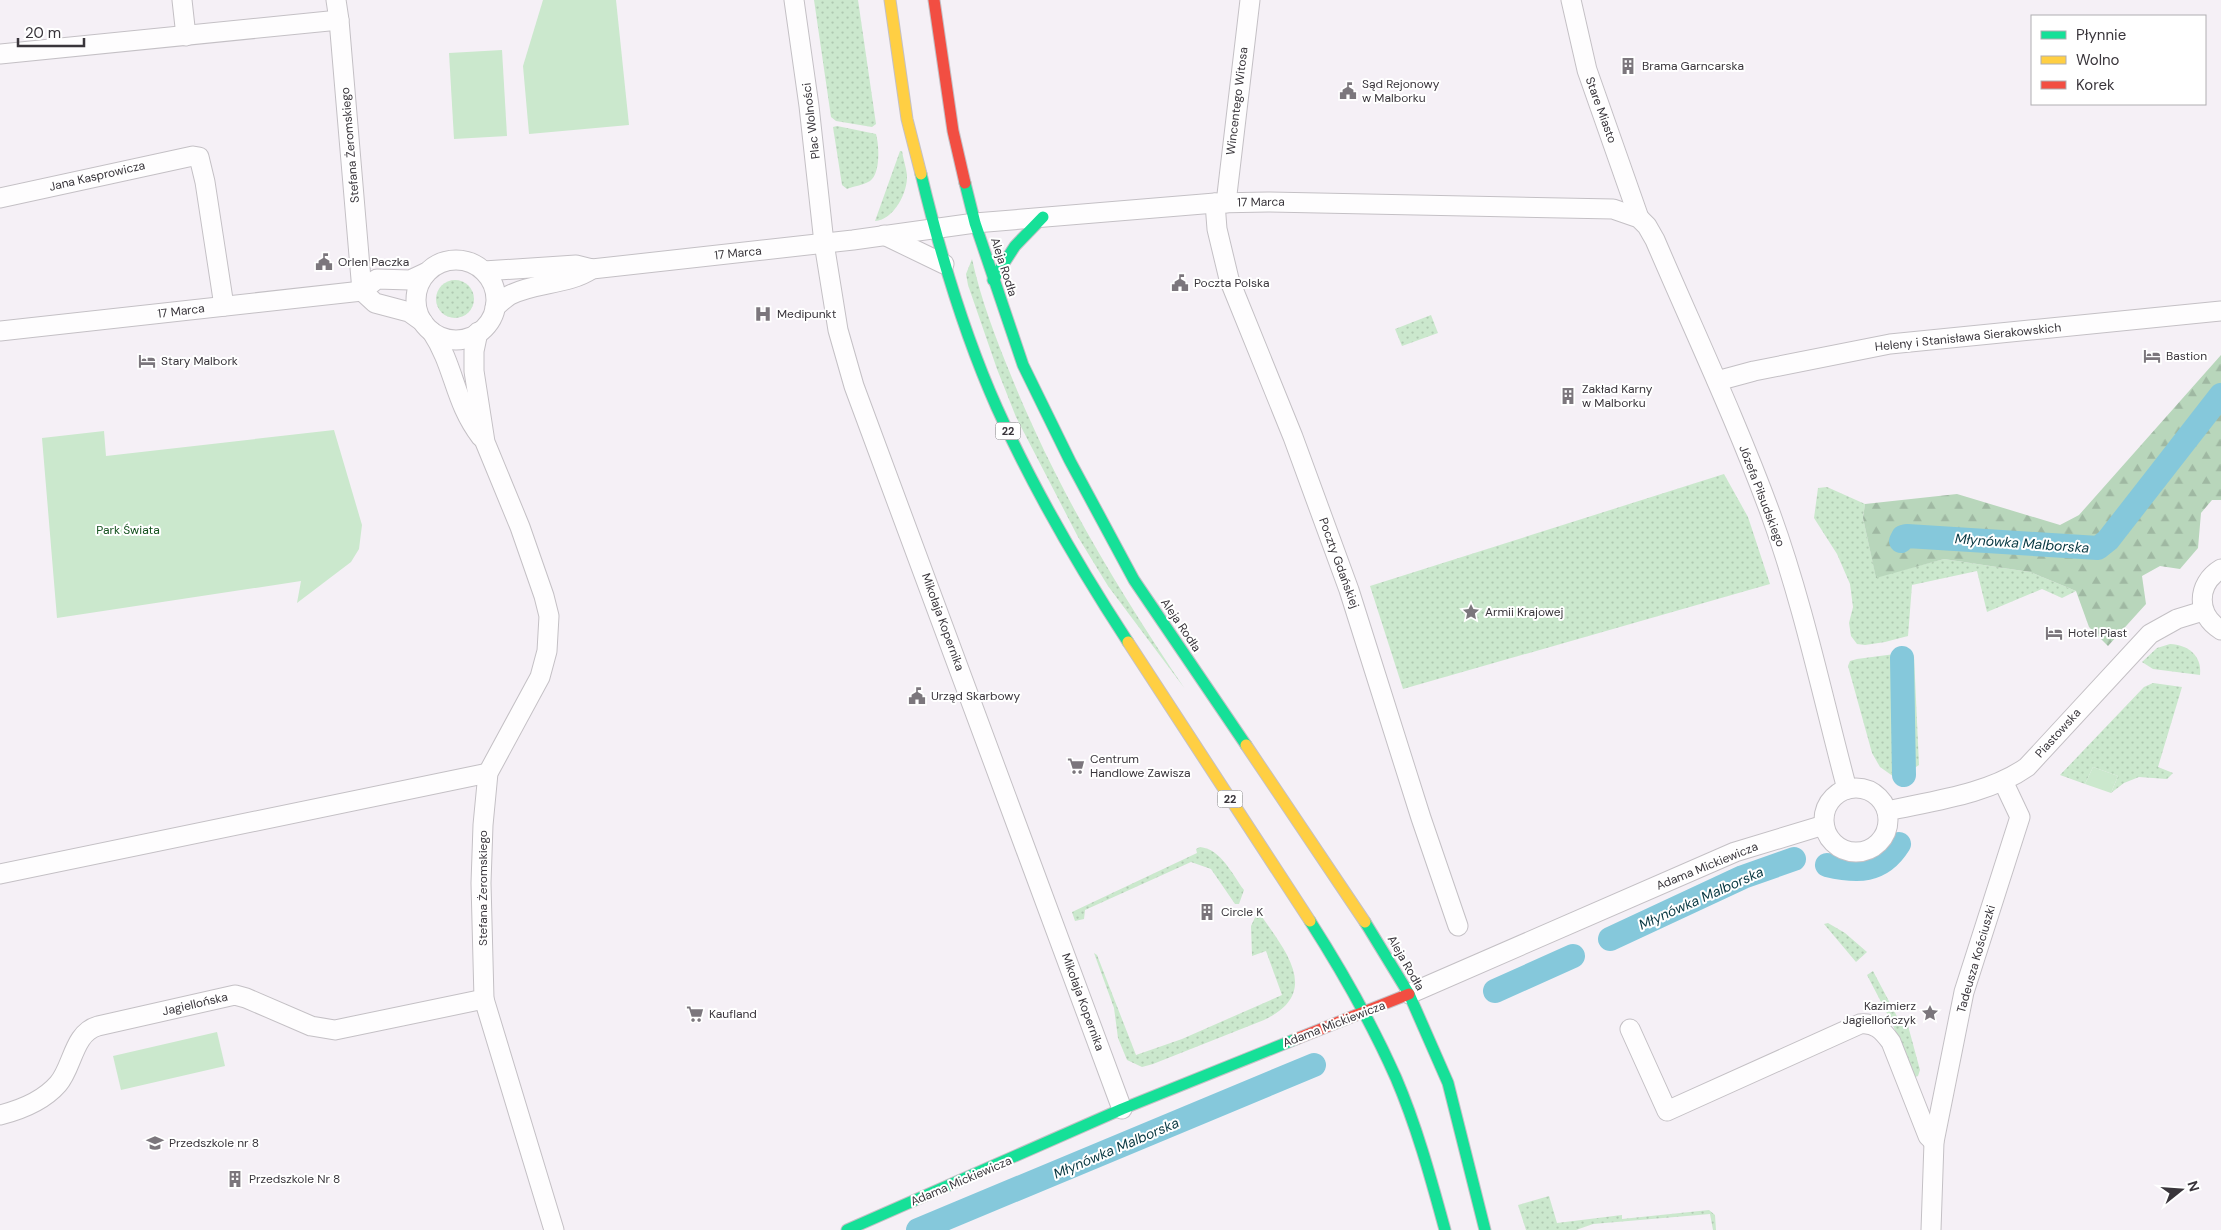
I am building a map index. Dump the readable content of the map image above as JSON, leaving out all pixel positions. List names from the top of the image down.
{
  "streets": {
    "main road": ["Aleja Rodła", "22", "Adama Mickiewicza"],
    "street": [
      "Wincentego Witosa",
      "Stare Miasto",
      "Plac Wolności",
      "Stefana Żeromskiego",
      "Jana Kasprowicza",
      "17 Marca",
      "Heleny i Stanisława Sierakowskich",
      "Józefa Piłsudskiego",
      "Poczty Gdańskiej",
      "Mikołaja Kopernika",
      "Piastowska",
      "Tadeusza Kościuszki",
      "Jagiellońska"
    ]
  },
  "crossings": [
    ["Wincentego Witosa", "17 Marca"],
    ["Wincentego Witosa", "Poczty Gdańskiej"],
    ["Stare Miasto", "17 Marca"],
    ["Stare Miasto", "Józefa Piłsudskiego"],
    ["Plac Wolności", "17 Marca"],
    ["Plac Wolności", "Mikołaja Kopernika"],
    ["Stefana Żeromskiego", "17 Marca"],
    ["Stefana Żeromskiego", "Jagiellońska"],
    ["Jana Kasprowicza", "17 Marca"],
    ["17 Marca", "Aleja Rodła"],
    ["17 Marca", "22"],
    ["17 Marca", "Józefa Piłsudskiego"],
    ["17 Marca", "Poczty Gdańskiej"],
    ["17 Marca", "Mikołaja Kopernika"],
    ["Aleja Rodła", "Adama Mickiewicza"],
    ["Heleny i Stanisława Sierakowskich", "Józefa Piłsudskiego"],
    ["22", "Adama Mickiewicza"],
    ["Józefa Piłsudskiego", "Piastowska"],
    ["Józefa Piłsudskiego", "Adama Mickiewicza"],
    ["Mikołaja Kopernika", "Adama Mickiewicza"],
    ["Piastowska", "Adama Mickiewicza"],
    ["Piastowska", "Tadeusza Kościuszki"]
  ],
  "water": ["Młynówka Malborska"],
  "parks": ["Park Świata"],
  "places": {
    "building": [
      "Brama Garncarska",
      "Zakład Karny w Malborku",
      "Circle K",
      "Przedszkole Nr 8"
    ],
    "public building": [
      "Sąd Rejonowy w Malborku",
      "Orlen Paczka",
      "Poczta Polska",
      "Urząd Skarbowy"
    ],
    "hospital": ["Medipunkt"],
    "hotel": ["Bastion", "Stary Malbork", "Hotel Piast"],
    "place": ["Armii Krajowej", "Kazimierz Jagiellończyk"],
    "supermarket": ["Centrum Handlowe Zawisza", "Kaufland"],
    "school or university": ["Przedszkole nr 8"]
  },
  "legend": ["Płynnie", "Wolno", "Korek"],
  "scale_bar": "20 m",
  "north": "right"
}
